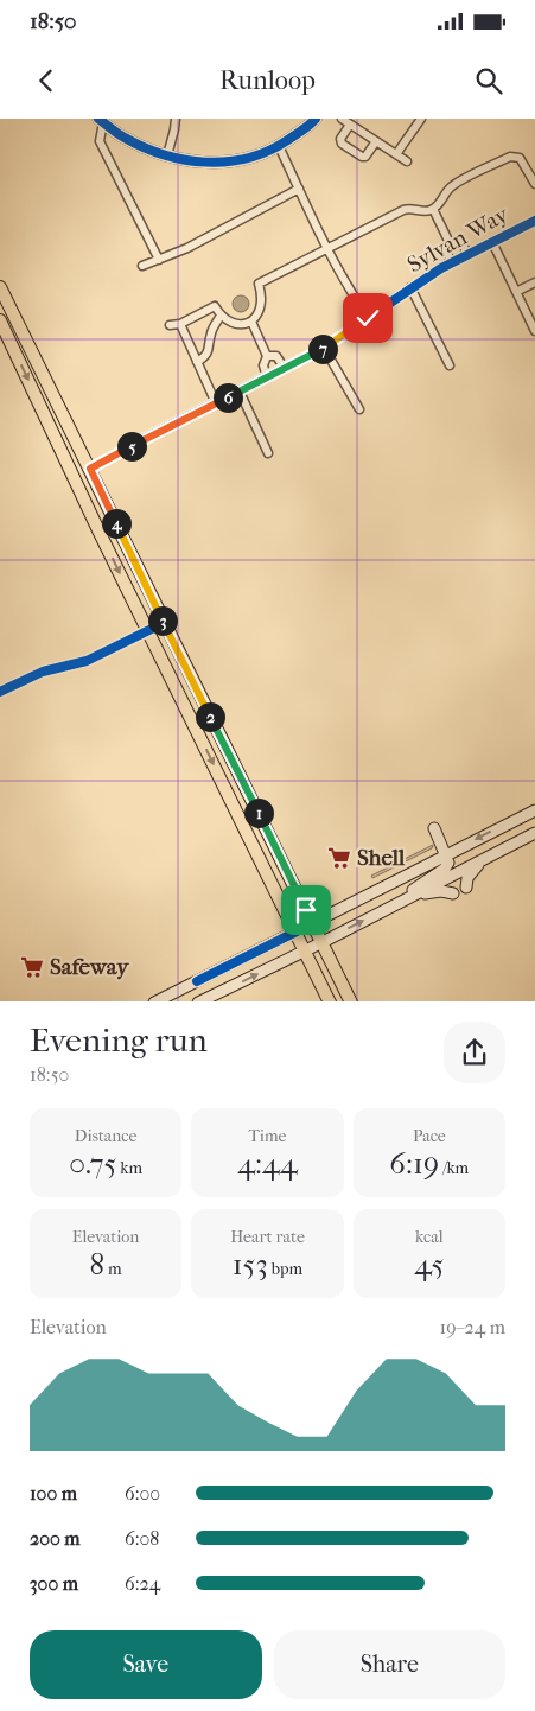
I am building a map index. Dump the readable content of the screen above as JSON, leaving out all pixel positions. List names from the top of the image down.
{
  "streets": {
    "street": ["Sylvan Way"]
  },
  "places": {
    "supermarket": ["Shell", "Safeway"]
  },
  "page": {
    "status": "18:50",
    "header": "Runloop",
    "pins": [
      "7",
      "6",
      "5",
      "4",
      "3",
      "2",
      "1"
    ],
    "heading": ["Evening run", "18:50"],
    "stats": [
      ["Distance", "0.75 km"],
      ["Time", "4:44"],
      ["Pace", "6:19 /km"],
      ["Elevation", "8 m"],
      ["Heart rate", "153 bpm"],
      ["kcal", "45"]
    ],
    "chart": ["Elevation", "19–24 m"],
    "list": [
      {
        "name": "100 m",
        "note": "6:00"
      },
      {
        "name": "200 m",
        "note": "6:08"
      },
      {
        "name": "300 m",
        "note": "6:24"
      }
    ],
    "buttons": ["Save", "Share"]
  }
}
